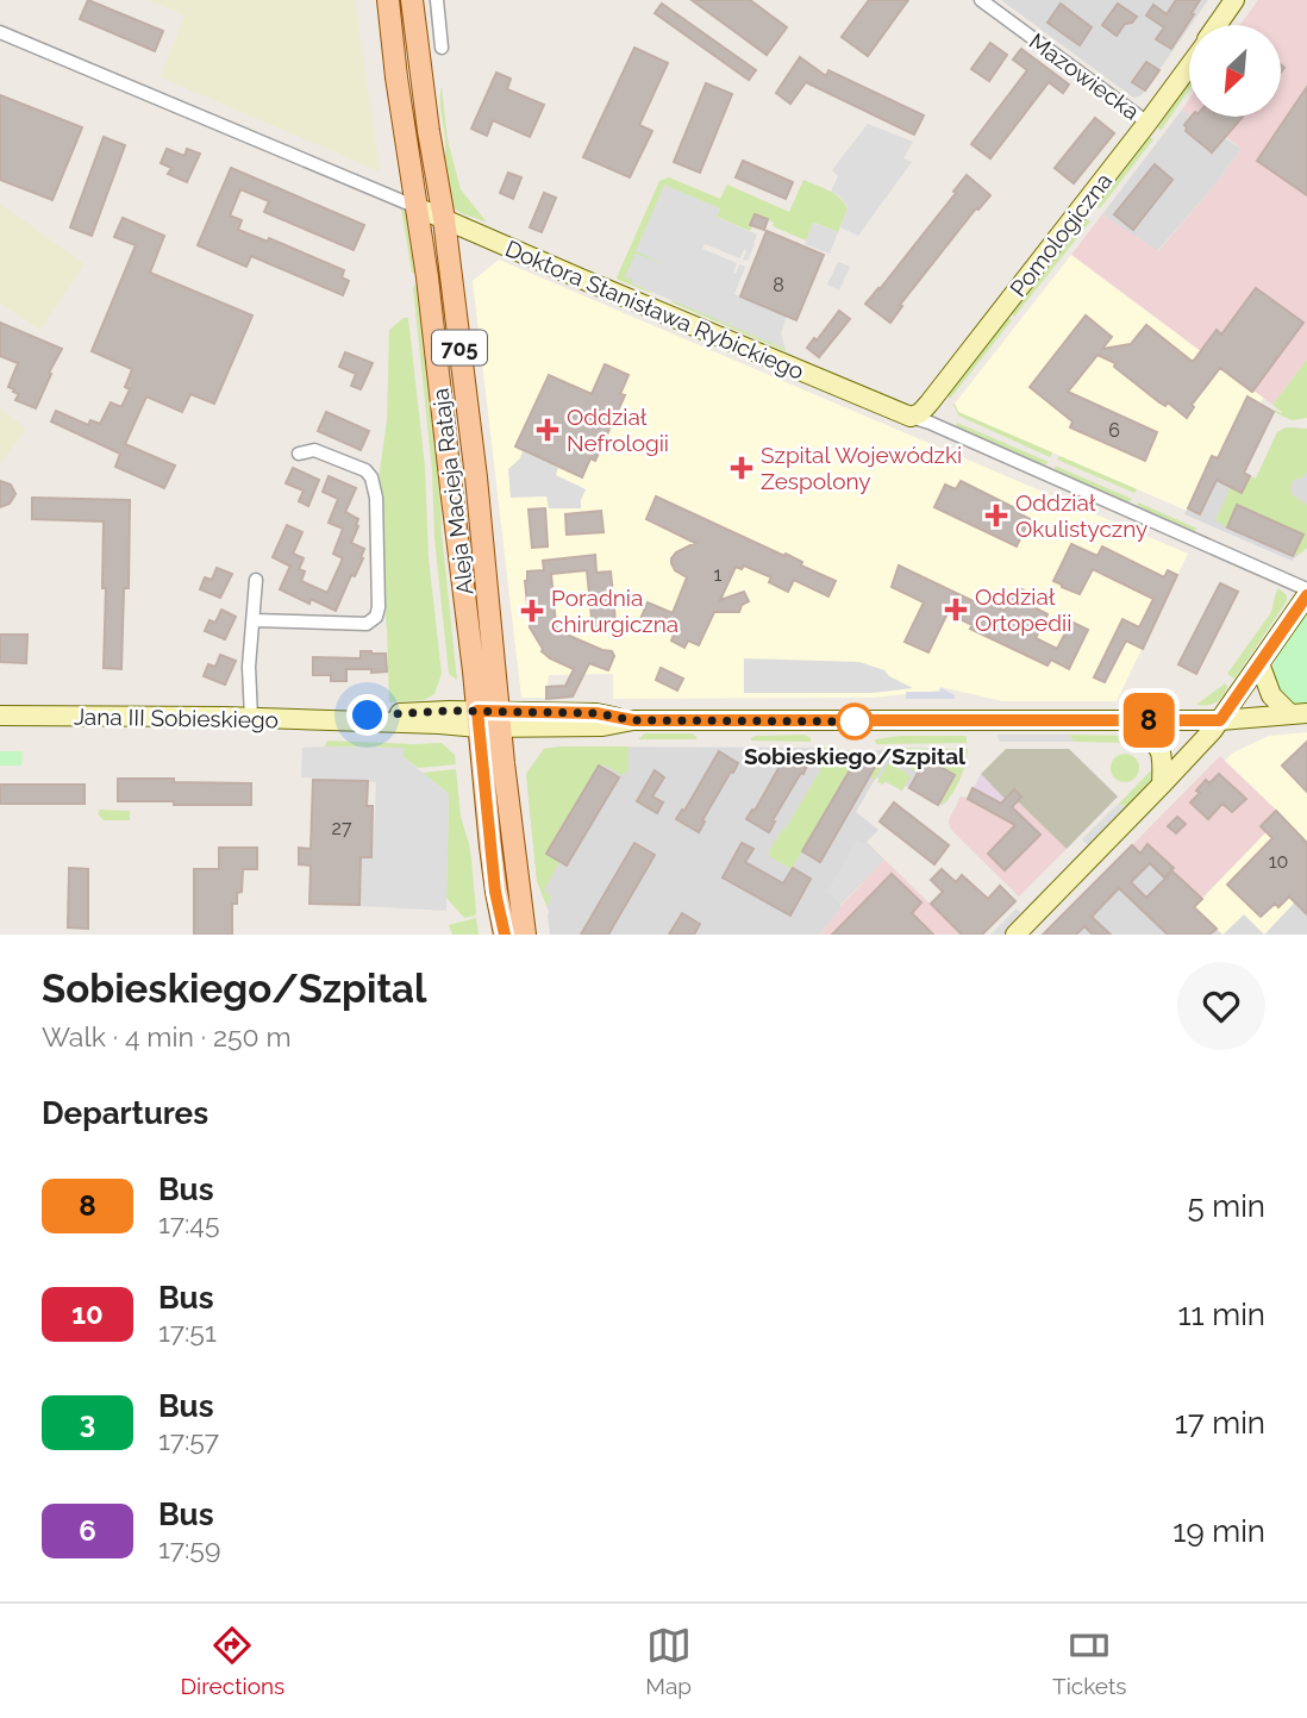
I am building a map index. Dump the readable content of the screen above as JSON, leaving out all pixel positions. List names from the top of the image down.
{
  "streets": {
    "main road": ["705", "Aleja Macieja Rataja"],
    "street": [
      "Mazowiecka",
      "Pomologiczna",
      "Doktora Stanisława Rybickiego",
      "Jana III Sobieskiego"
    ]
  },
  "crossings": [
    ["Mazowiecka", "Pomologiczna"],
    ["Pomologiczna", "Doktora Stanisława Rybickiego"],
    ["Doktora Stanisława Rybickiego", "Aleja Macieja Rataja"],
    ["Aleja Macieja Rataja", "Jana III Sobieskiego"]
  ],
  "places": {
    "health": [
      "Oddział Nefrologii",
      "Szpital Wojewódzki Zespolony",
      "Oddział Okulistyczny",
      "Oddział Ortopedii",
      "Poradnia chirurgiczna"
    ],
    "other": ["Sobieskiego/Szpital"]
  },
  "lines": ["bus line 8"],
  "house_numbers": [
    "8",
    "6",
    "1",
    "27",
    "10"
  ],
  "north": "bottom left",
  "page": {
    "on_map": "8",
    "heading": [
      ["Sobieskiego/Szpital", "Walk · 4 min · 250 m"],
      "Departures"
    ],
    "list": [
      {
        "mark": "8",
        "name": "Bus",
        "note": "17:45",
        "value": "5 min"
      },
      {
        "mark": "10",
        "name": "Bus",
        "note": "17:51",
        "value": "11 min"
      },
      {
        "mark": "3",
        "name": "Bus",
        "note": "17:57",
        "value": "17 min"
      },
      {
        "mark": "6",
        "name": "Bus",
        "note": "17:59",
        "value": "19 min"
      }
    ],
    "tabs": ["Directions", "Map", "Tickets"]
  }
}
